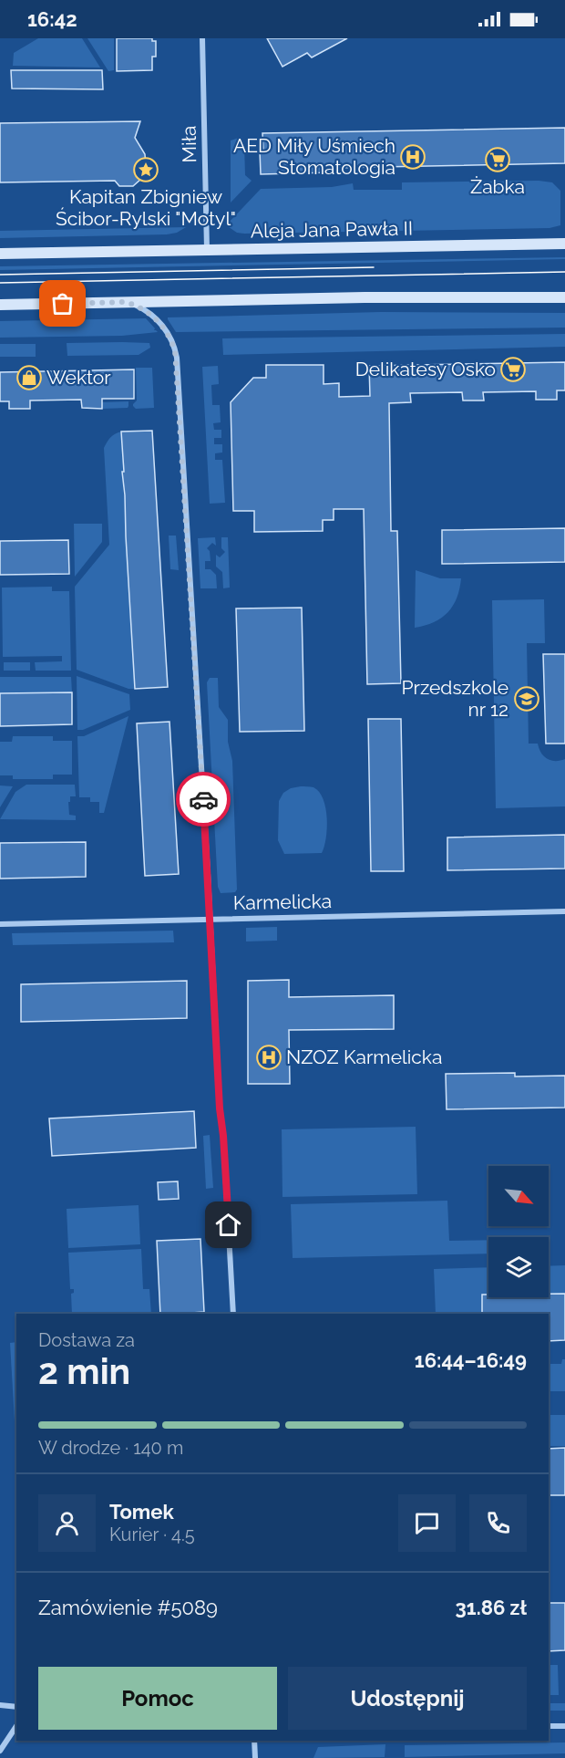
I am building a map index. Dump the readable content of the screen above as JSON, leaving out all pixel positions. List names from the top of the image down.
{
  "streets": {
    "main road": ["Aleja Jana Pawła II"],
    "street": ["Miła", "Karmelicka"]
  },
  "crossings": [
    ["Miła", "Aleja Jana Pawła II"]
  ],
  "places": {
    "hospital": ["AED Miły Uśmiech Stomatologia", "NZOZ Karmelicka"],
    "supermarket": ["Żabka", "Delikatesy Osko"],
    "place": ["Kapitan Zbigniew Ścibor-Rylski \"Motyl\""],
    "shop": ["Wektor"],
    "school or university": ["Przedszkole nr 12"]
  },
  "north": "bottom right",
  "page": {
    "status": "16:42",
    "heading": ["2 min", "Dostawa za", "16:44–16:49"],
    "panel": [
      "Tomek",
      "Kurier · 4.5",
      "Zamówienie #5089",
      "31.86 zł"
    ],
    "bar": "W drodze · 140 m",
    "buttons": ["Pomoc", "Udostępnij"]
  }
}
